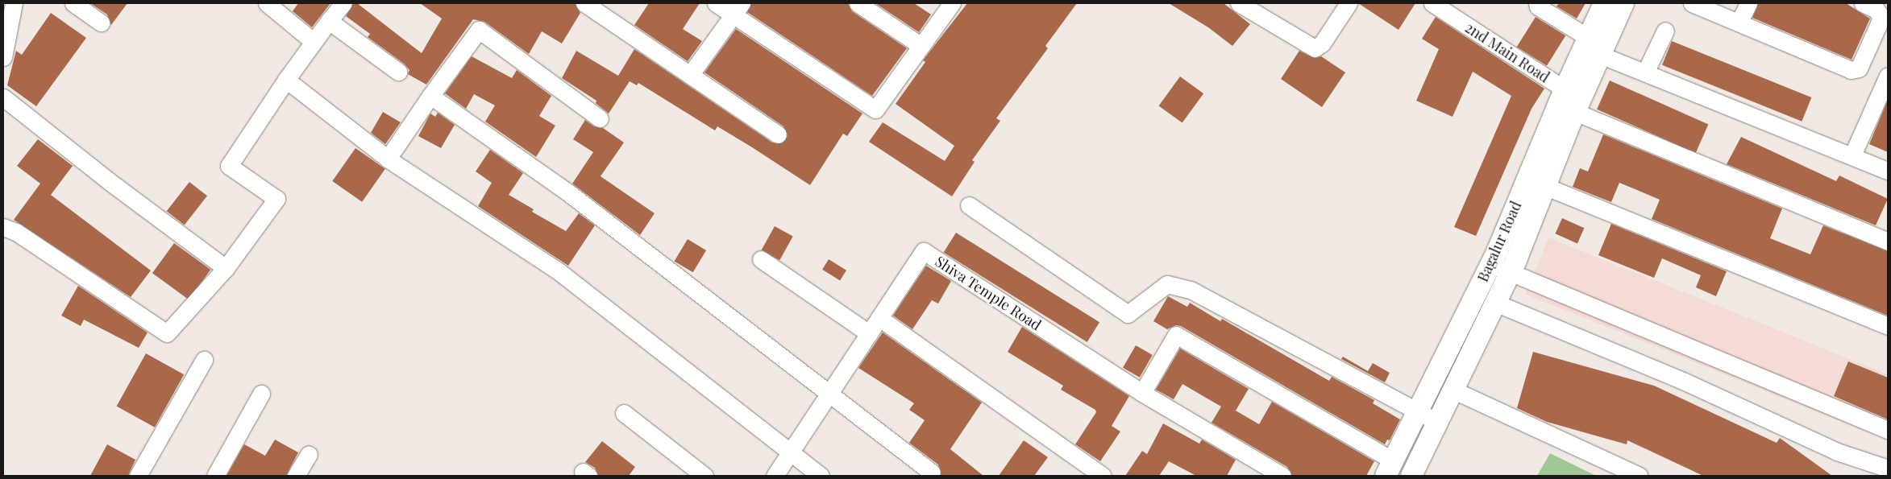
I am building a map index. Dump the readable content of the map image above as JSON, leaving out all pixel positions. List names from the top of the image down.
{
  "streets": {
    "main road": ["Bagalur Road"],
    "street": ["2nd Main Road", "Shiva Temple Road"]
  },
  "crossings": [
    ["2nd Main Road", "Bagalur Road"]
  ]
}
